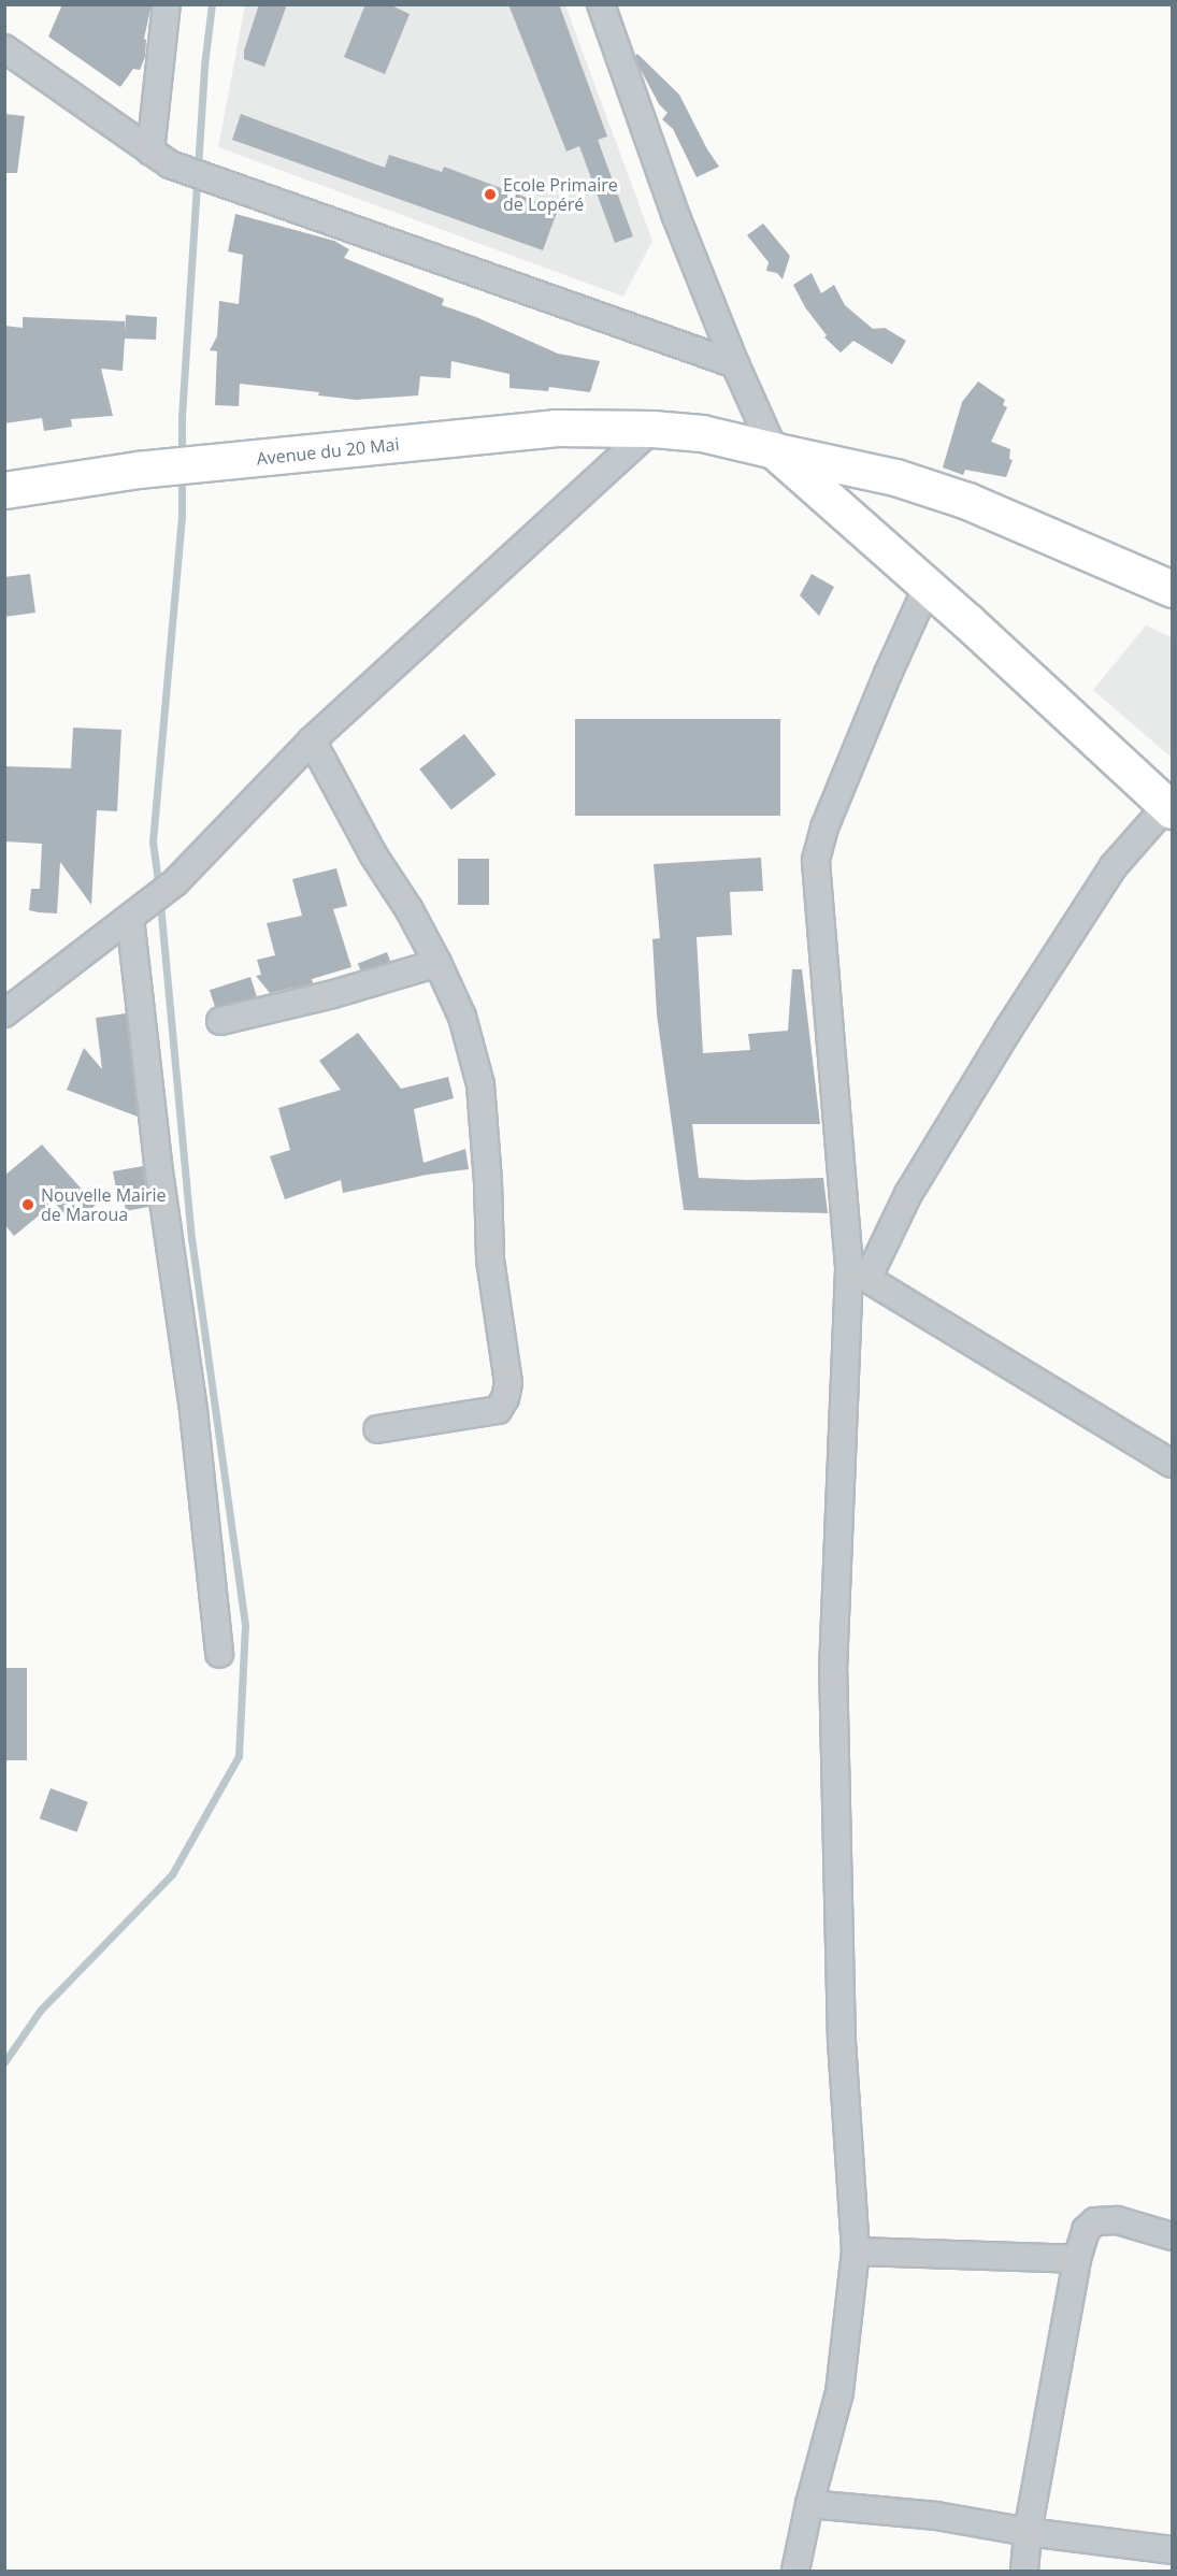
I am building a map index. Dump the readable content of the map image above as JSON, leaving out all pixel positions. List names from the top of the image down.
{
  "streets": {
    "street": ["Avenue du 20 Mai"]
  },
  "places": ["Ecole Primaire de Lopéré", "Nouvelle Mairie de Maroua"]
}
